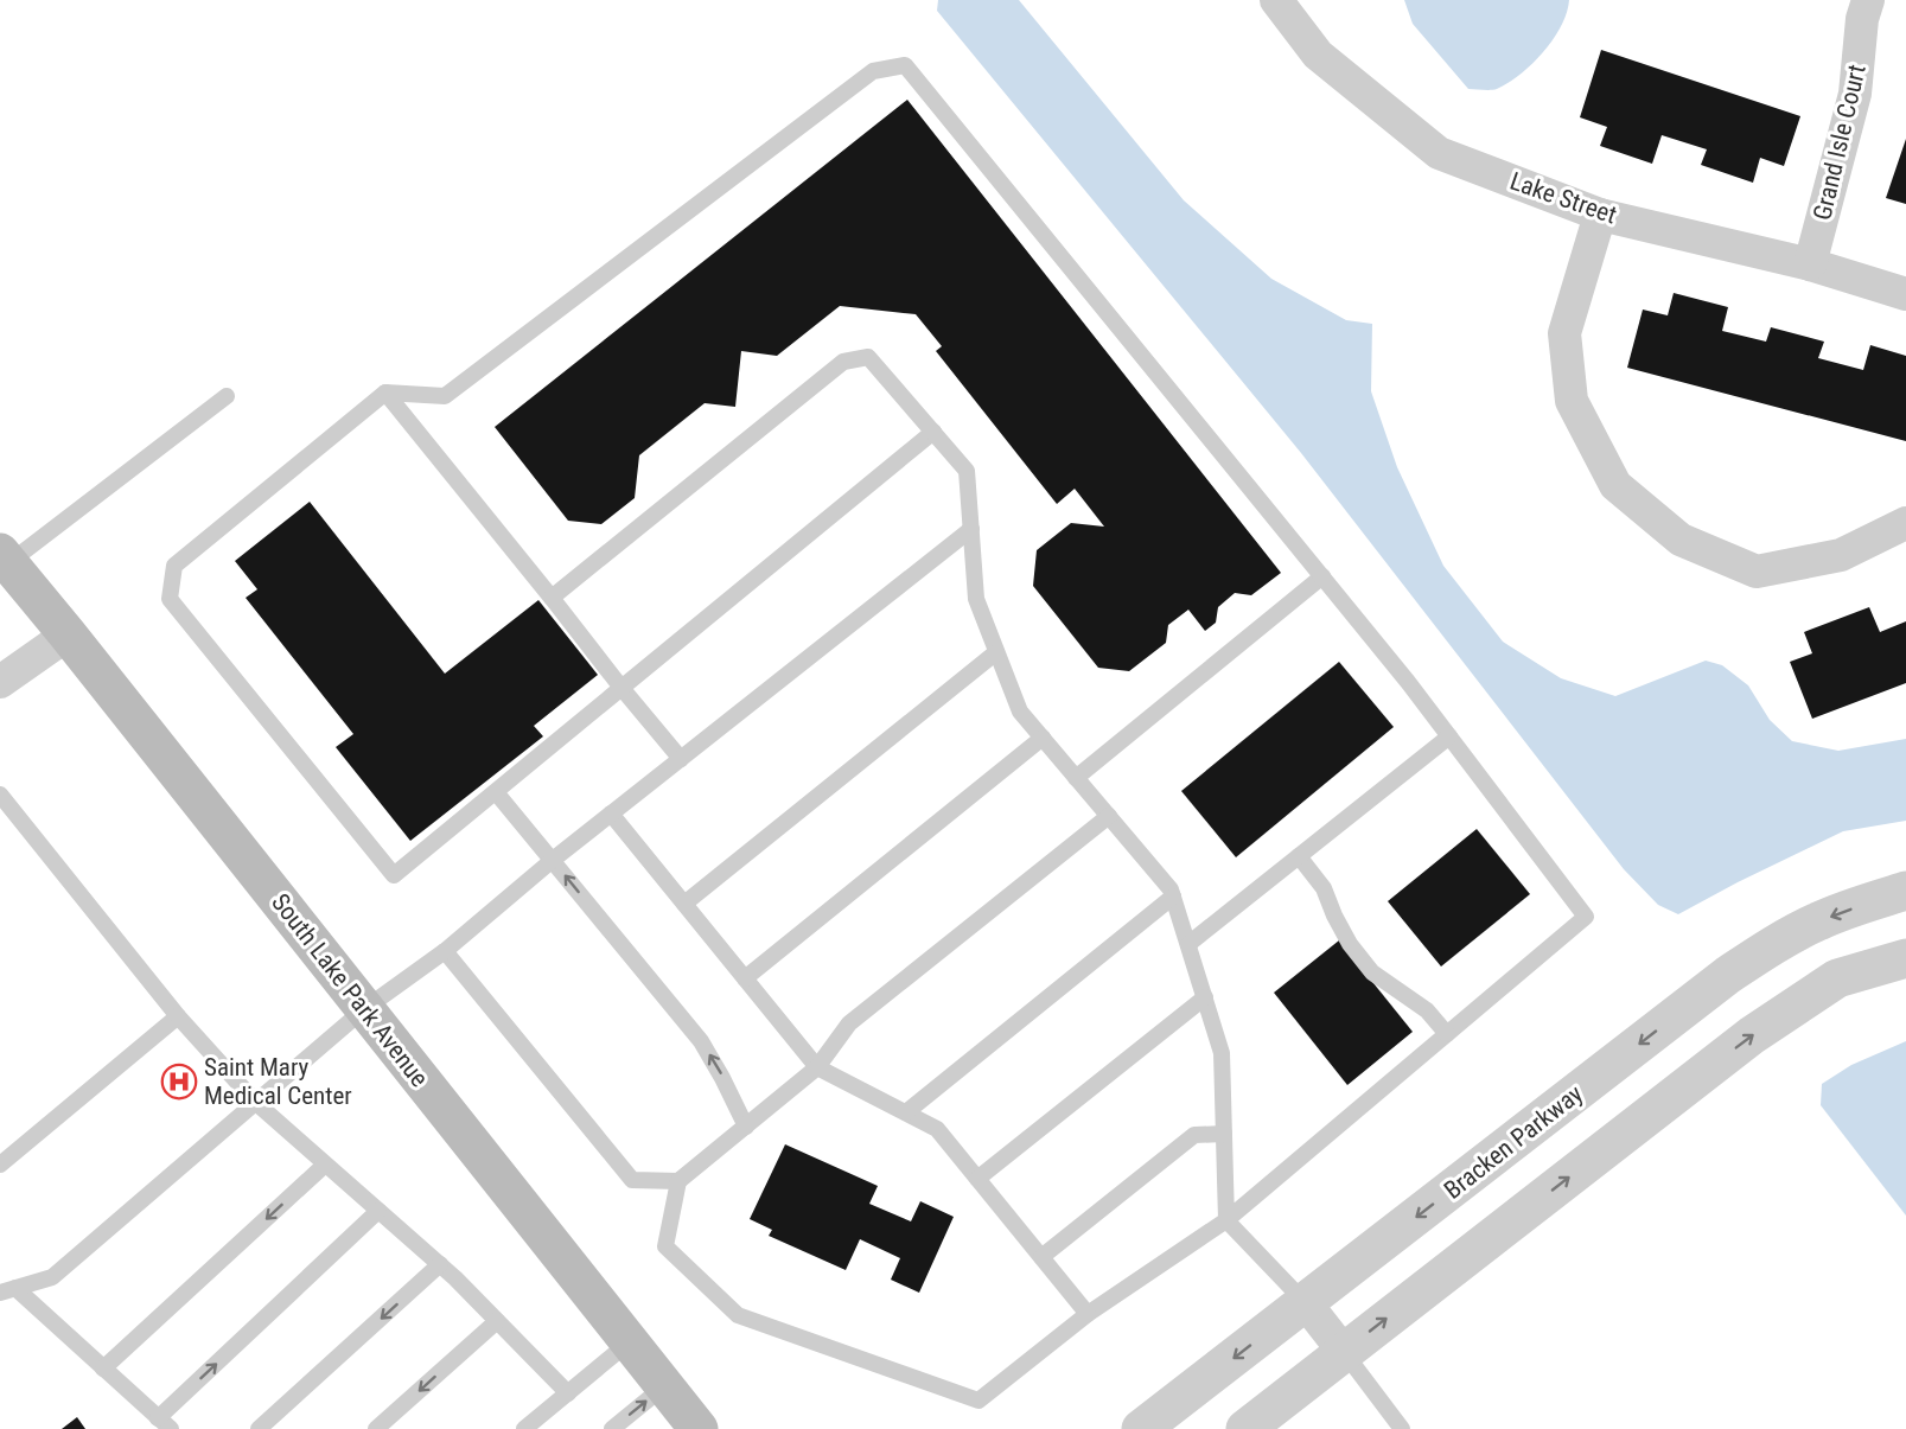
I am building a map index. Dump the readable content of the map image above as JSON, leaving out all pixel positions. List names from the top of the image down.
{
  "streets": {
    "main road": ["South Lake Park Avenue"],
    "street": ["Grand Isle Court", "Lake Street", "Bracken Parkway"]
  },
  "crossings": [
    ["Grand Isle Court", "Lake Street"]
  ],
  "places": {
    "hospital": ["Saint Mary Medical Center"]
  }
}
